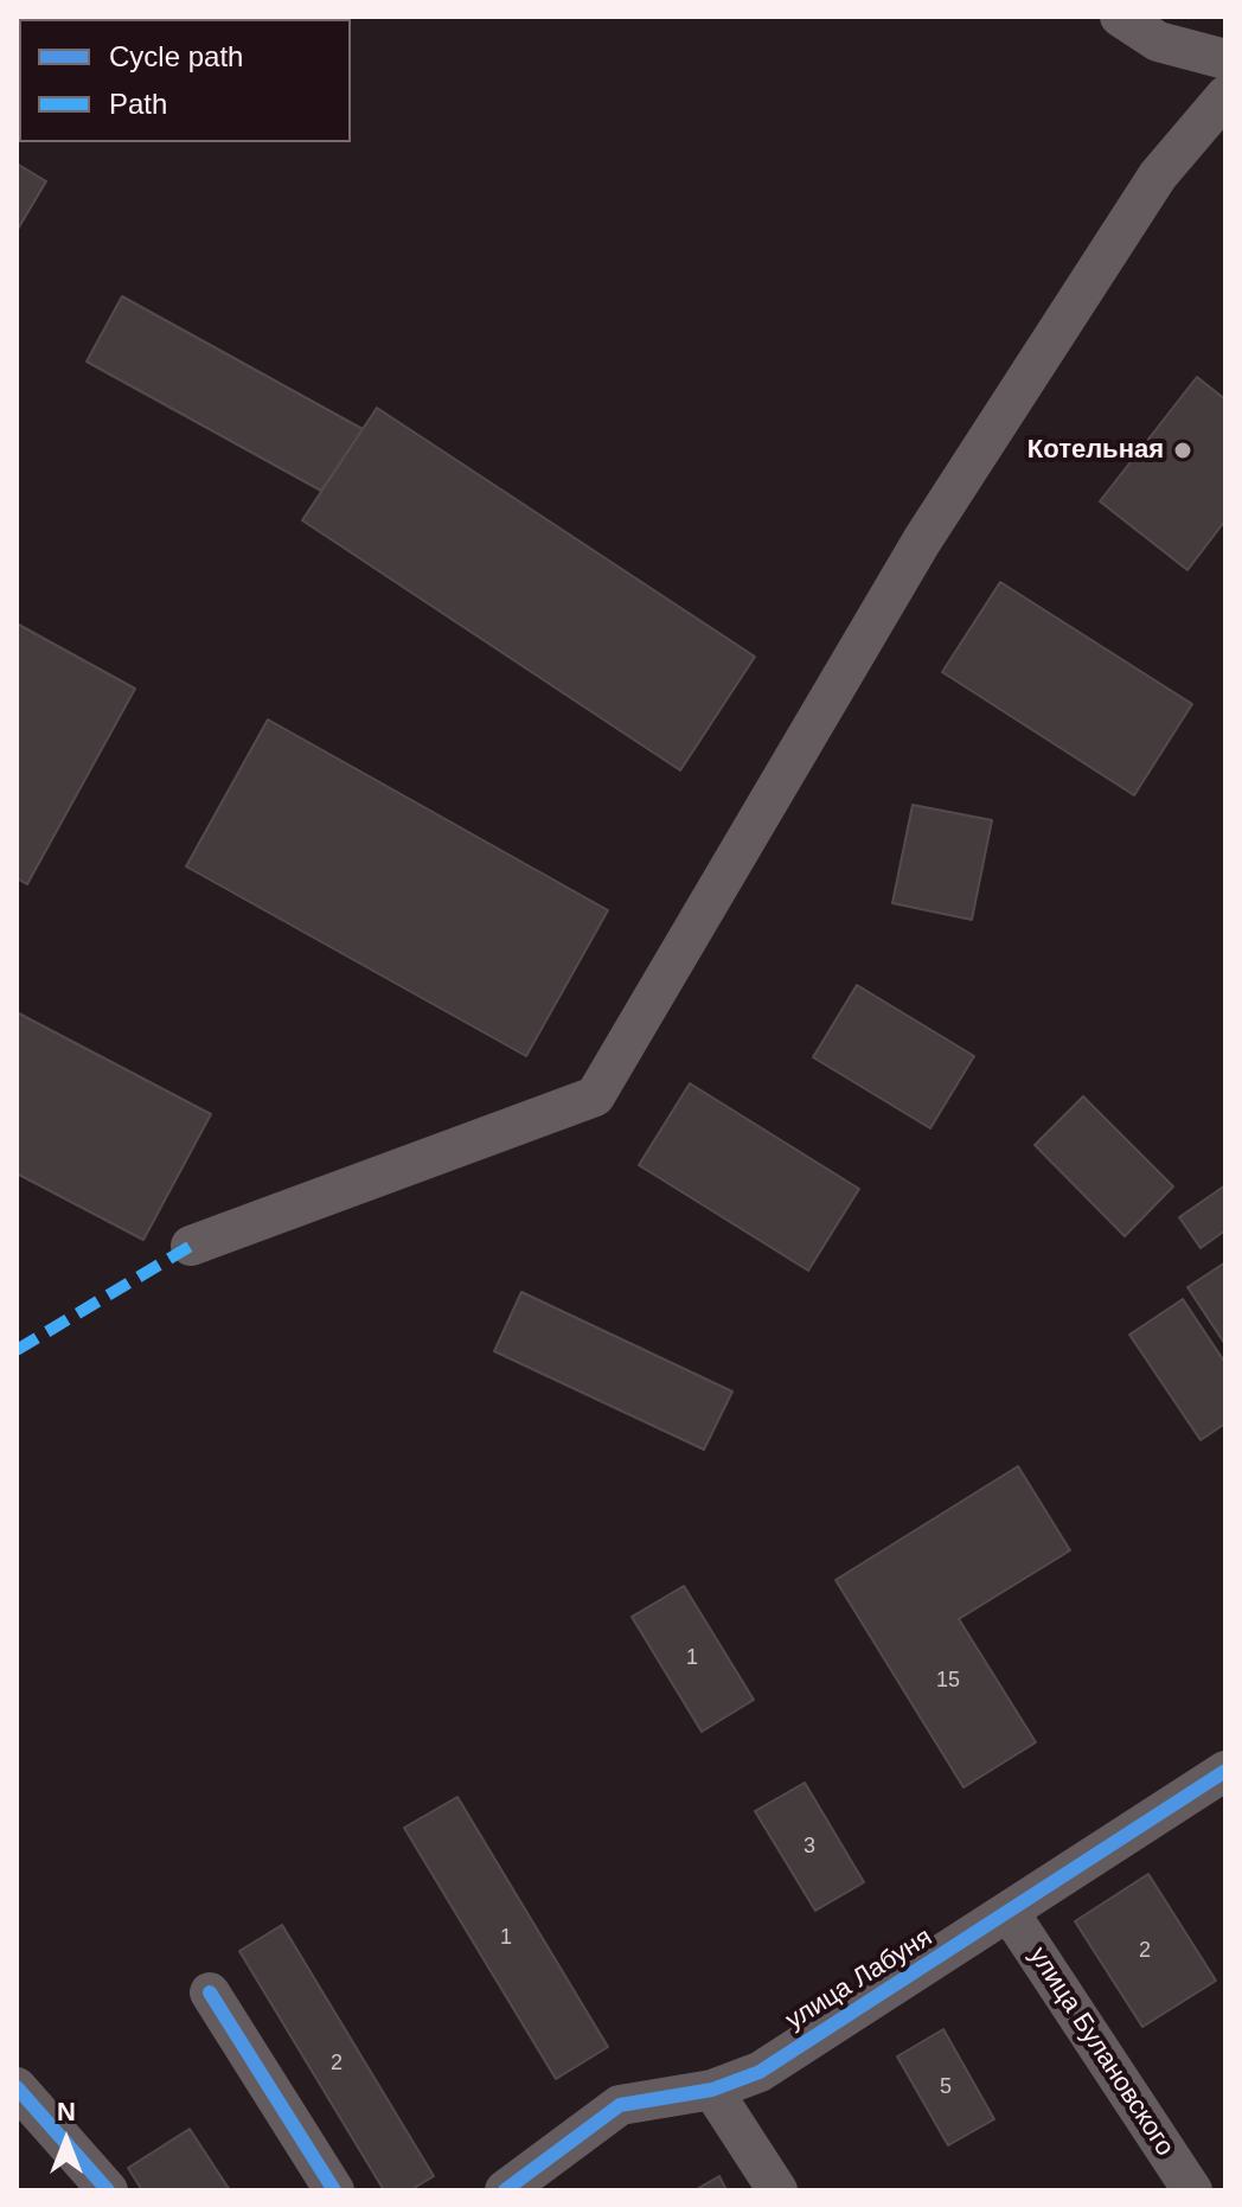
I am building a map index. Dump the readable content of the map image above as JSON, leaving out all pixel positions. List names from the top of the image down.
{
  "streets": {
    "street": ["улица Лабуня", "улица Булановского"]
  },
  "crossings": [
    ["улица Лабуня", "улица Булановского"]
  ],
  "places": ["Котельная"],
  "house_numbers": [
    "1",
    "15",
    "3",
    "1",
    "2",
    "2",
    "5"
  ],
  "legend": ["Cycle path", "Path"],
  "north": "top"
}
